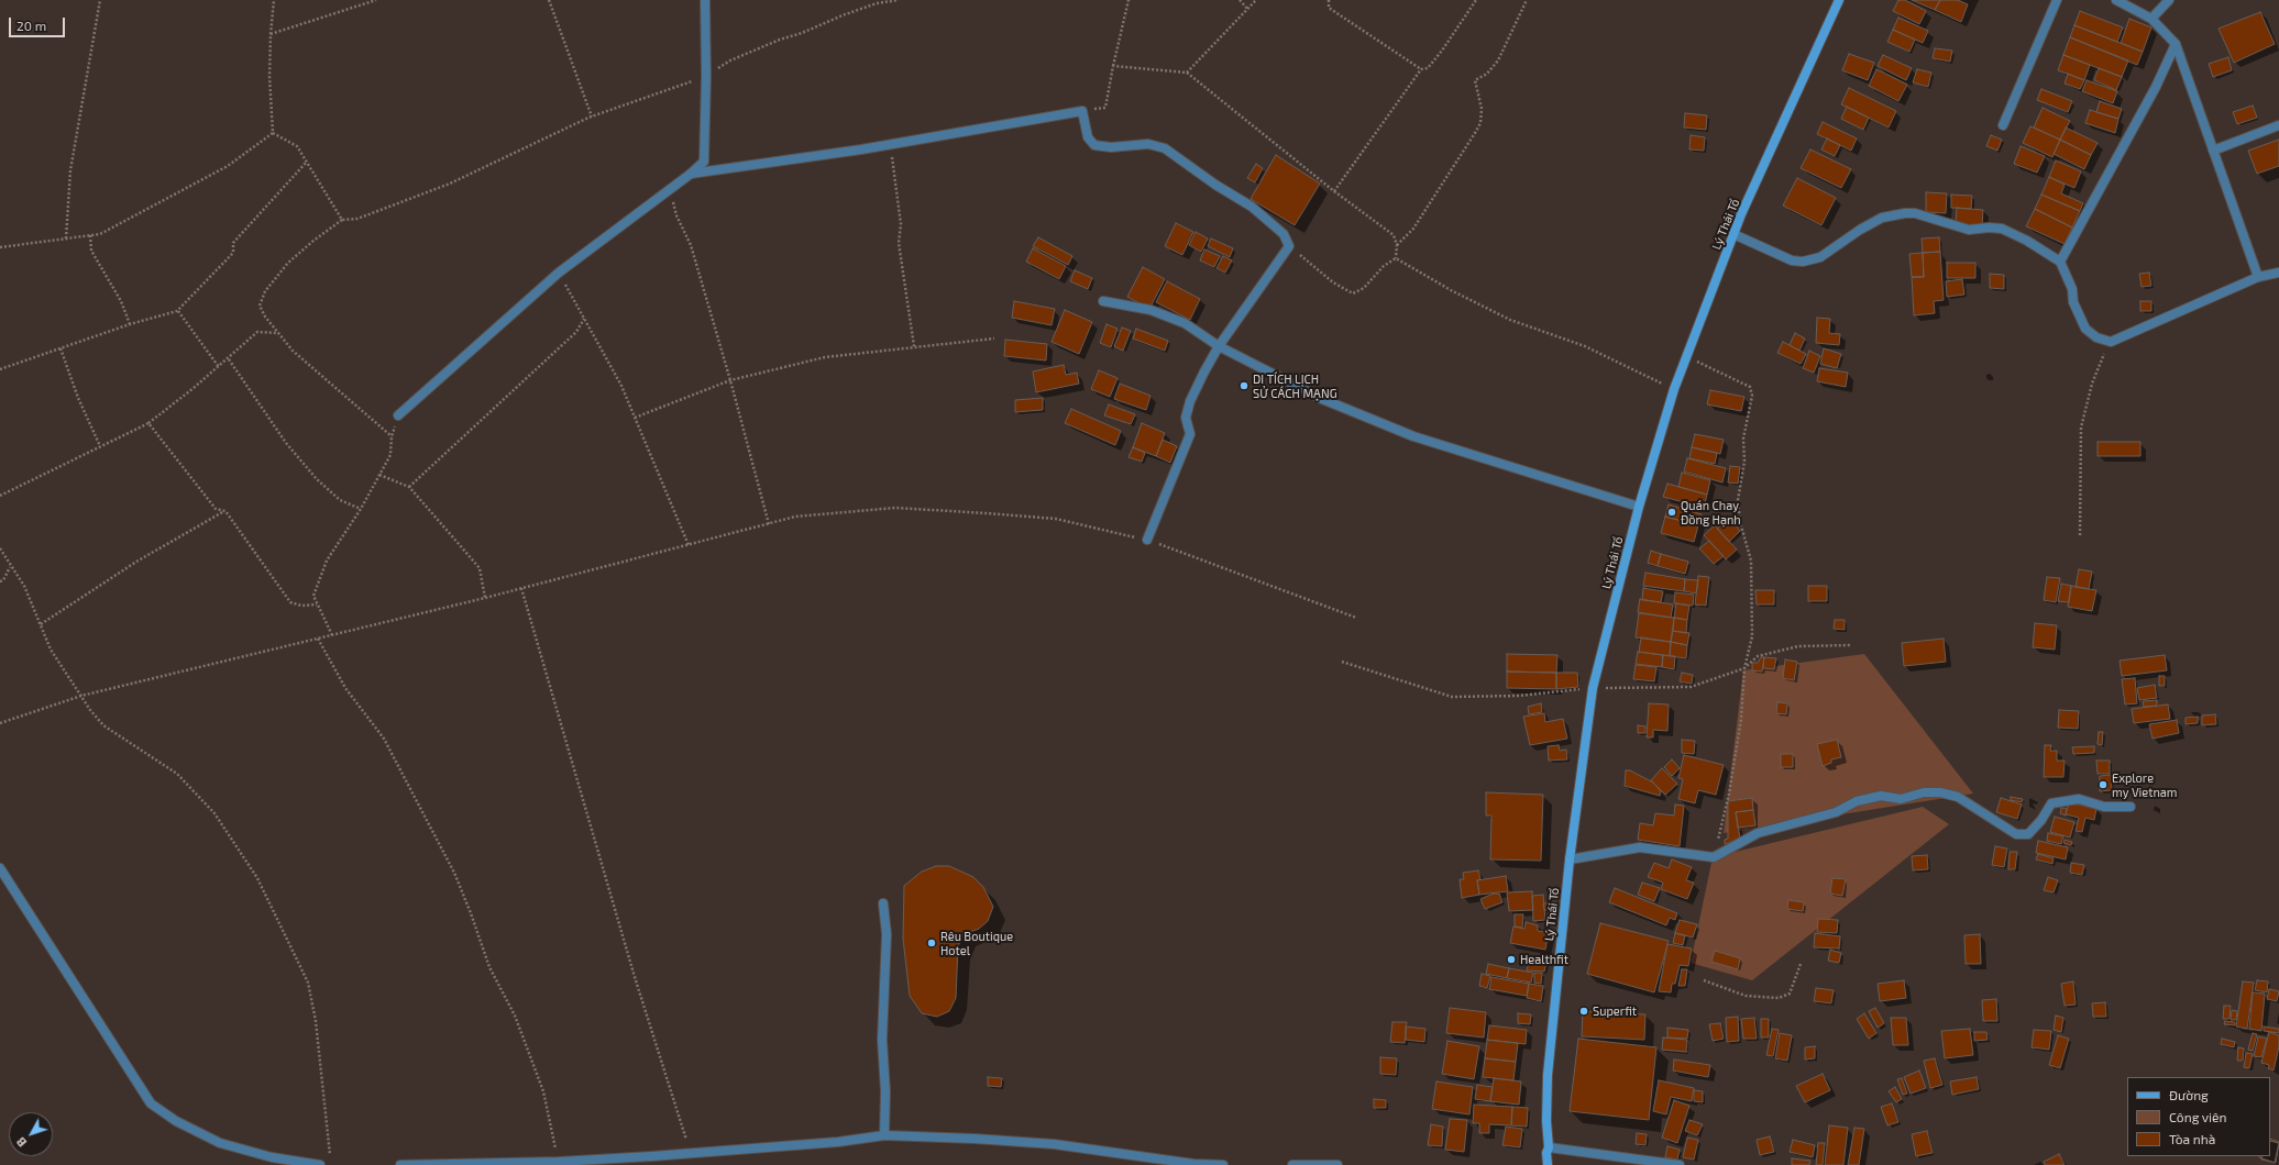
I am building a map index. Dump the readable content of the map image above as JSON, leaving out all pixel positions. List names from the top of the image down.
{
  "streets": {
    "street": ["Lý Thái Tổ"]
  },
  "places": [
    "DI TÍCH LỊCH SỬ CÁCH MẠNG",
    "Quán Chay Đồng Hạnh",
    "Explore my Vietnam",
    "Rêu Boutique Hotel",
    "Healthfit",
    "Superfit"
  ],
  "legend": ["Đường", "Công viên", "Tòa nhà"],
  "scale_bar": "20 m",
  "north": "bottom left"
}
